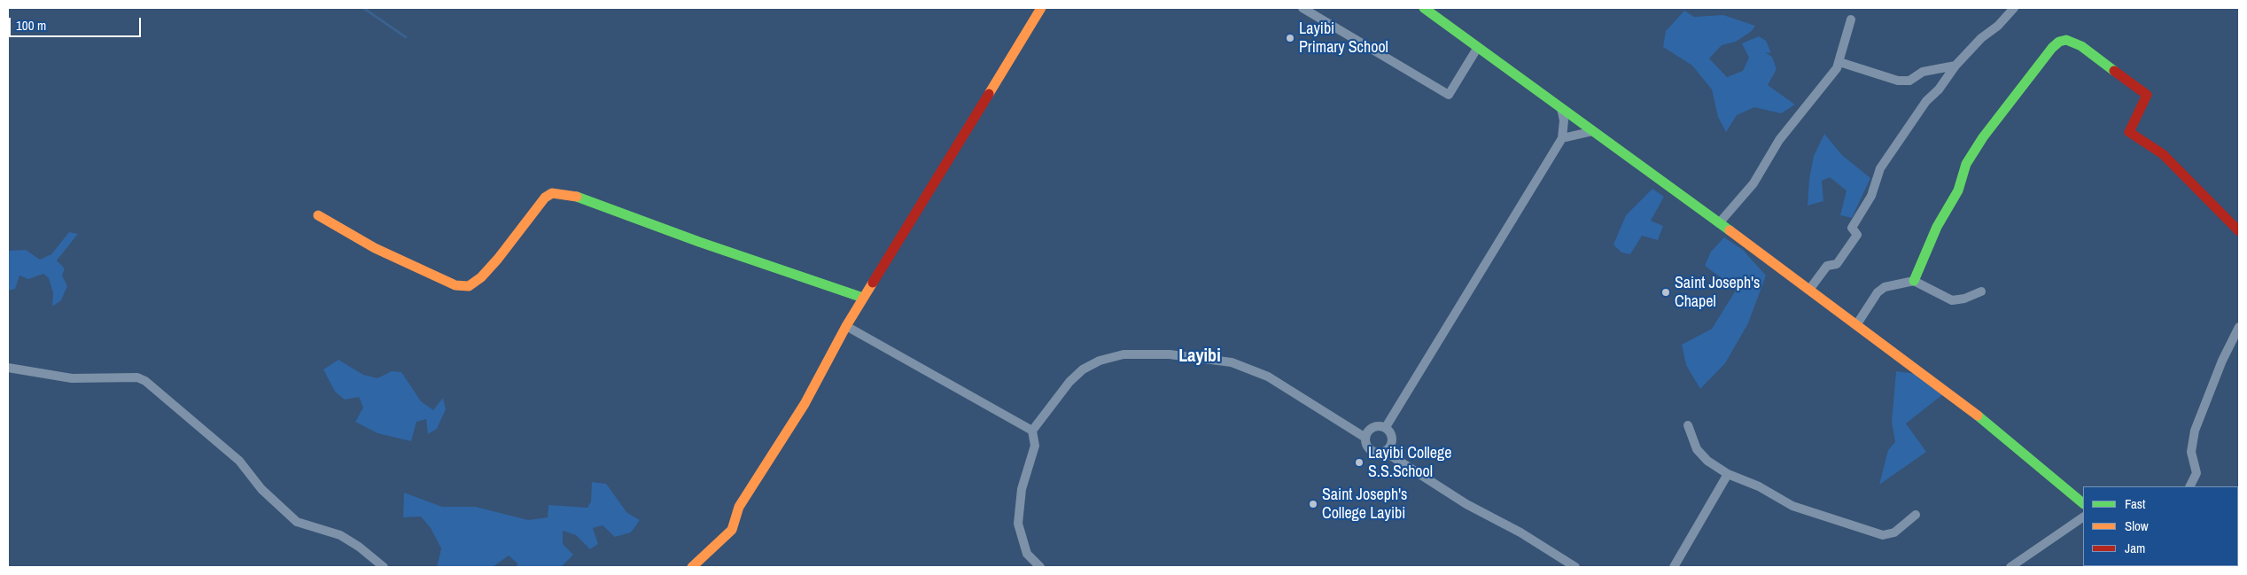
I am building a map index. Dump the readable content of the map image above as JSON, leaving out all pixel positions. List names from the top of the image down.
{
  "districts": ["Layibi"],
  "places": [
    "Layibi Primary School",
    "Saint Joseph's Chapel",
    "Layibi College S.S.School",
    "Saint Joseph's College Layibi"
  ],
  "legend": ["Fast", "Slow", "Jam"],
  "scale_bar": "100 m"
}
